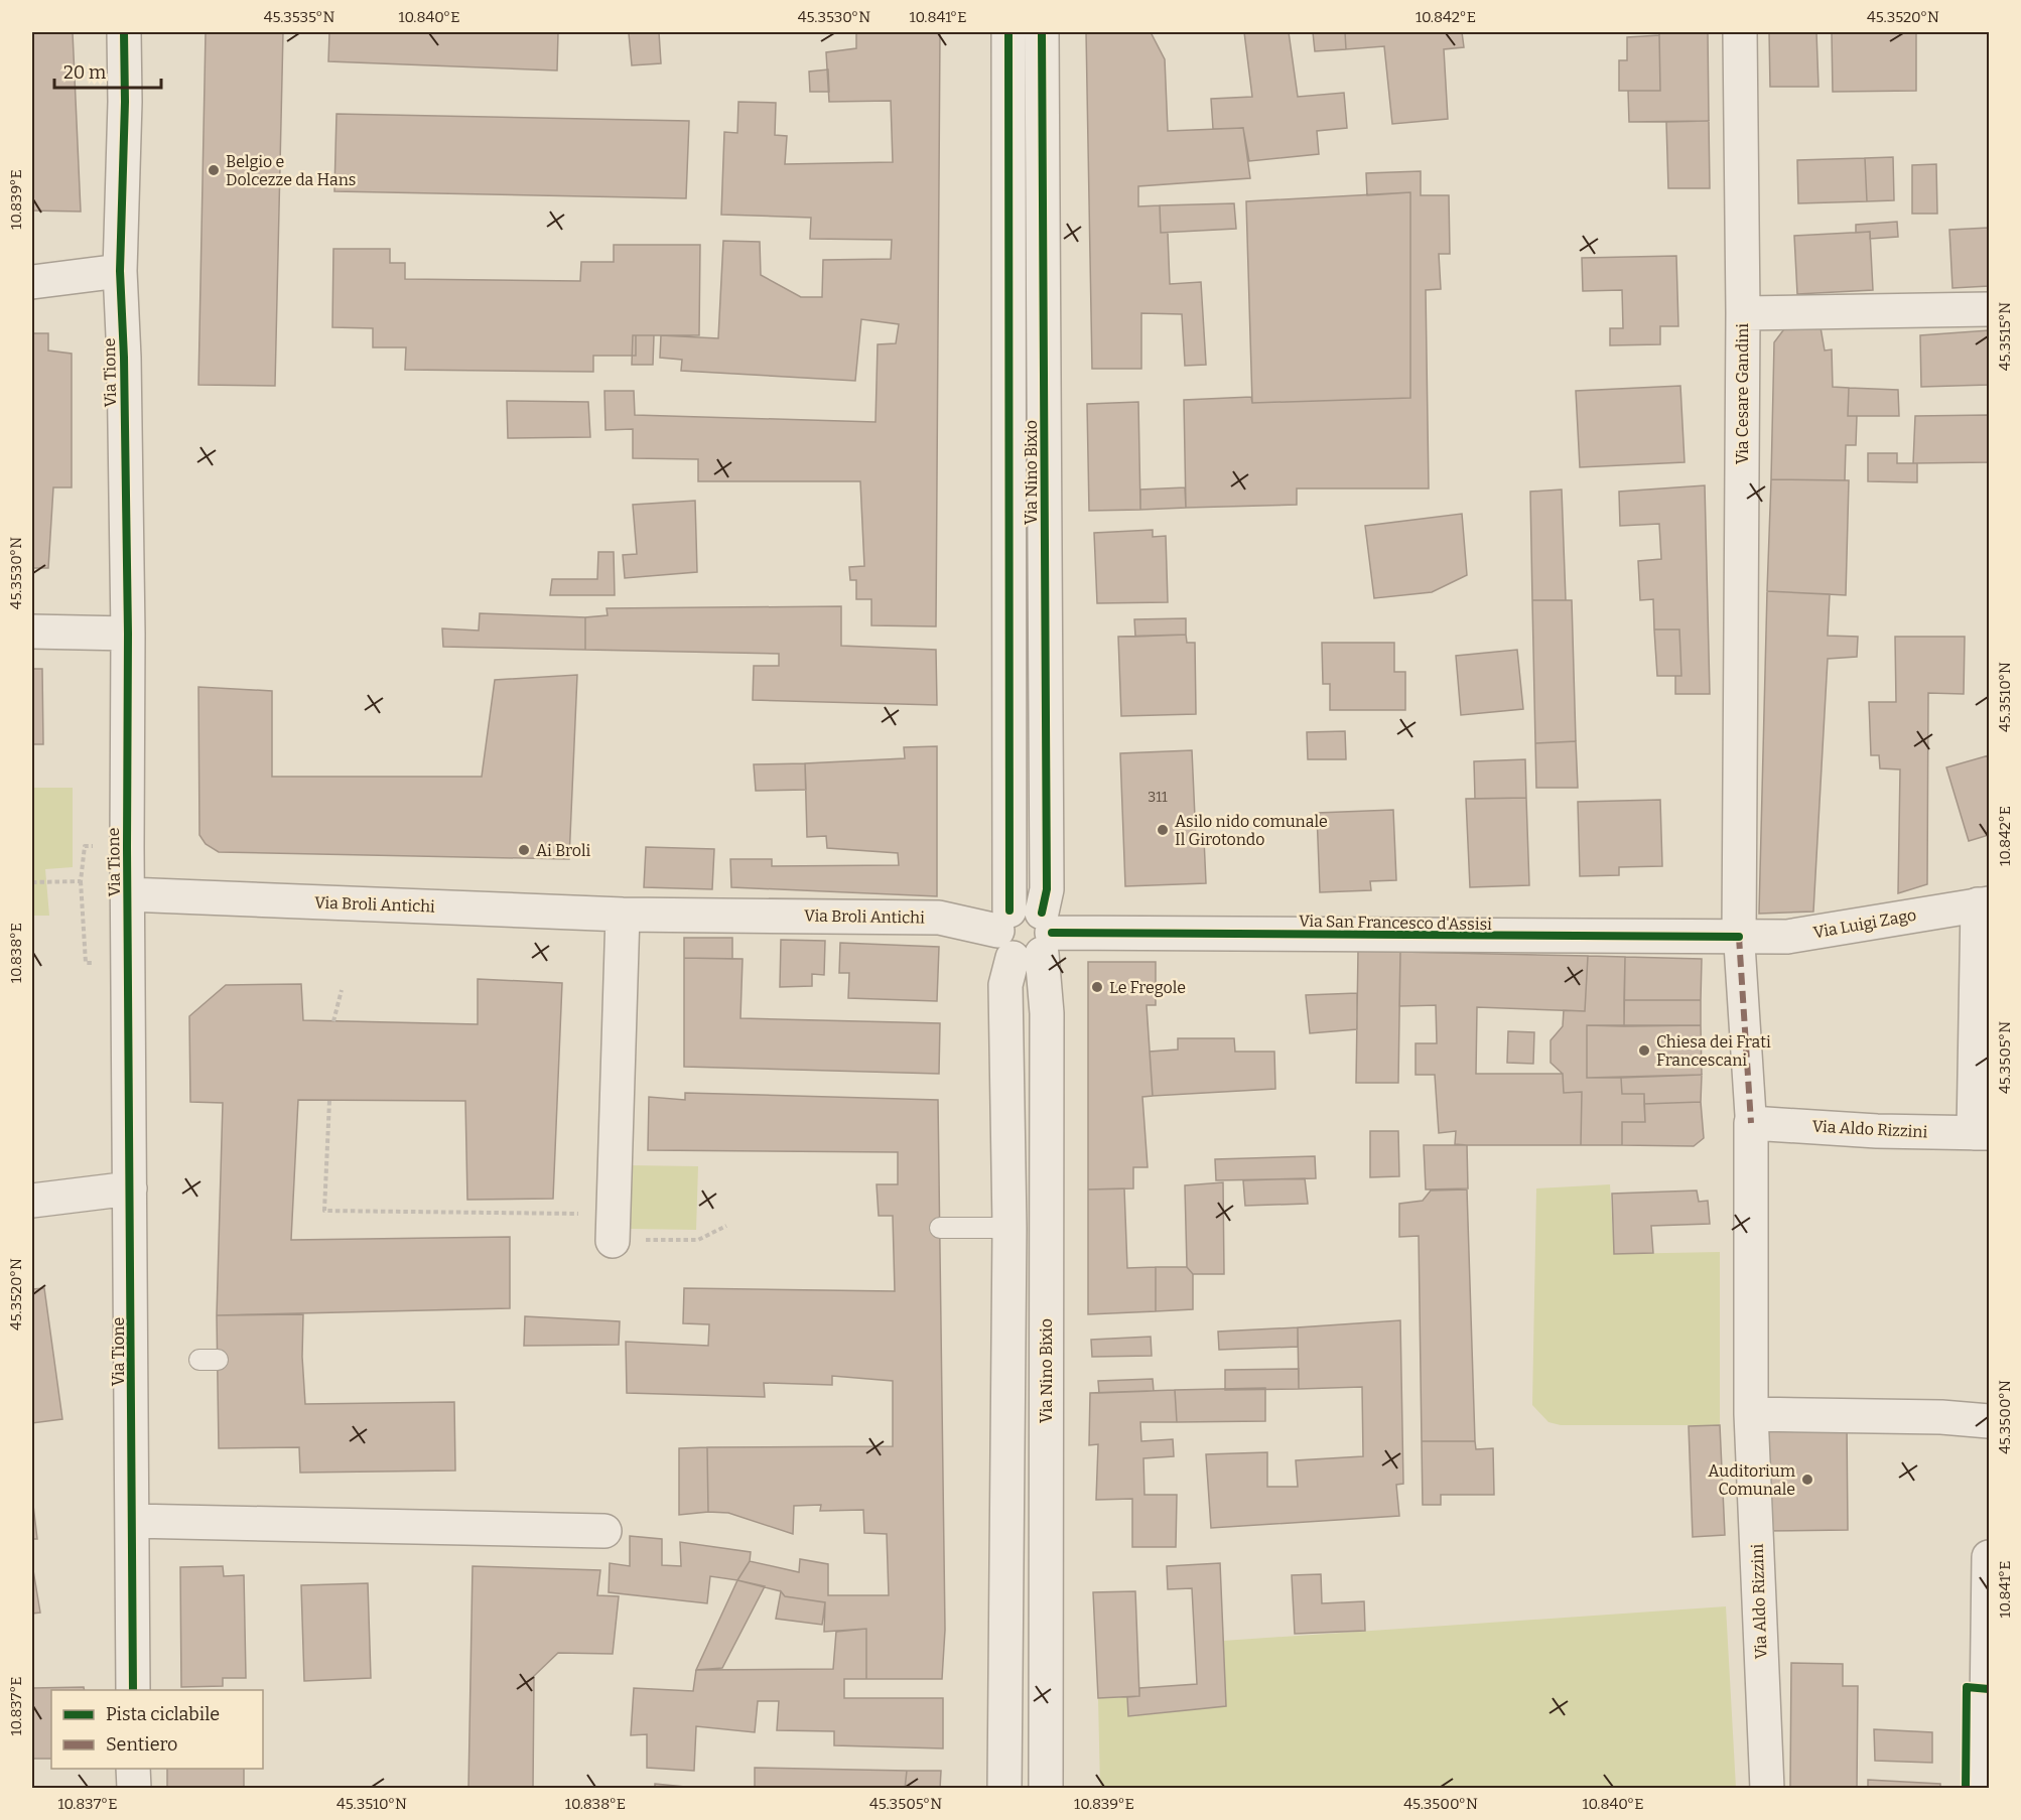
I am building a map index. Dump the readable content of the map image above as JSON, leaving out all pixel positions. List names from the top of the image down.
{
  "streets": {
    "street": [
      "Via Tione",
      "Via Cesare Gandini",
      "Via Nino Bixio",
      "Via Broli Antichi",
      "Via San Francesco d'Assisi",
      "Via Luigi Zago",
      "Via Aldo Rizzini"
    ]
  },
  "crossings": [
    ["Via Tione", "Via Broli Antichi"],
    ["Via Cesare Gandini", "Via San Francesco d'Assisi"],
    ["Via Cesare Gandini", "Via Luigi Zago"],
    ["Via Cesare Gandini", "Via Aldo Rizzini"],
    ["Via Nino Bixio", "Via Broli Antichi"],
    ["Via Nino Bixio", "Via San Francesco d'Assisi"],
    ["Via Broli Antichi", "Via San Francesco d'Assisi"],
    ["Via San Francesco d'Assisi", "Via Luigi Zago"],
    ["Via San Francesco d'Assisi", "Via Aldo Rizzini"],
    ["Via Luigi Zago", "Via Aldo Rizzini"]
  ],
  "places": [
    "Belgio e Dolcezze da Hans",
    "Asilo nido comunale Il Girotondo",
    "Ai Broli",
    "Le Fregole",
    "Chiesa dei Frati Francescani",
    "Auditorium Comunale"
  ],
  "house_numbers": ["311"],
  "legend": ["Pista ciclabile", "Sentiero"],
  "scale_bar": "20 m",
  "coordinates": [
    "45.3535°N",
    "10.840°E",
    "45.3530°N",
    "10.841°E",
    "10.842°E",
    "45.3520°N",
    "10.839°E",
    "45.3515°N",
    "45.3510°N",
    "10.838°E",
    "45.3505°N",
    "45.3500°N",
    "10.837°E"
  ]
}
